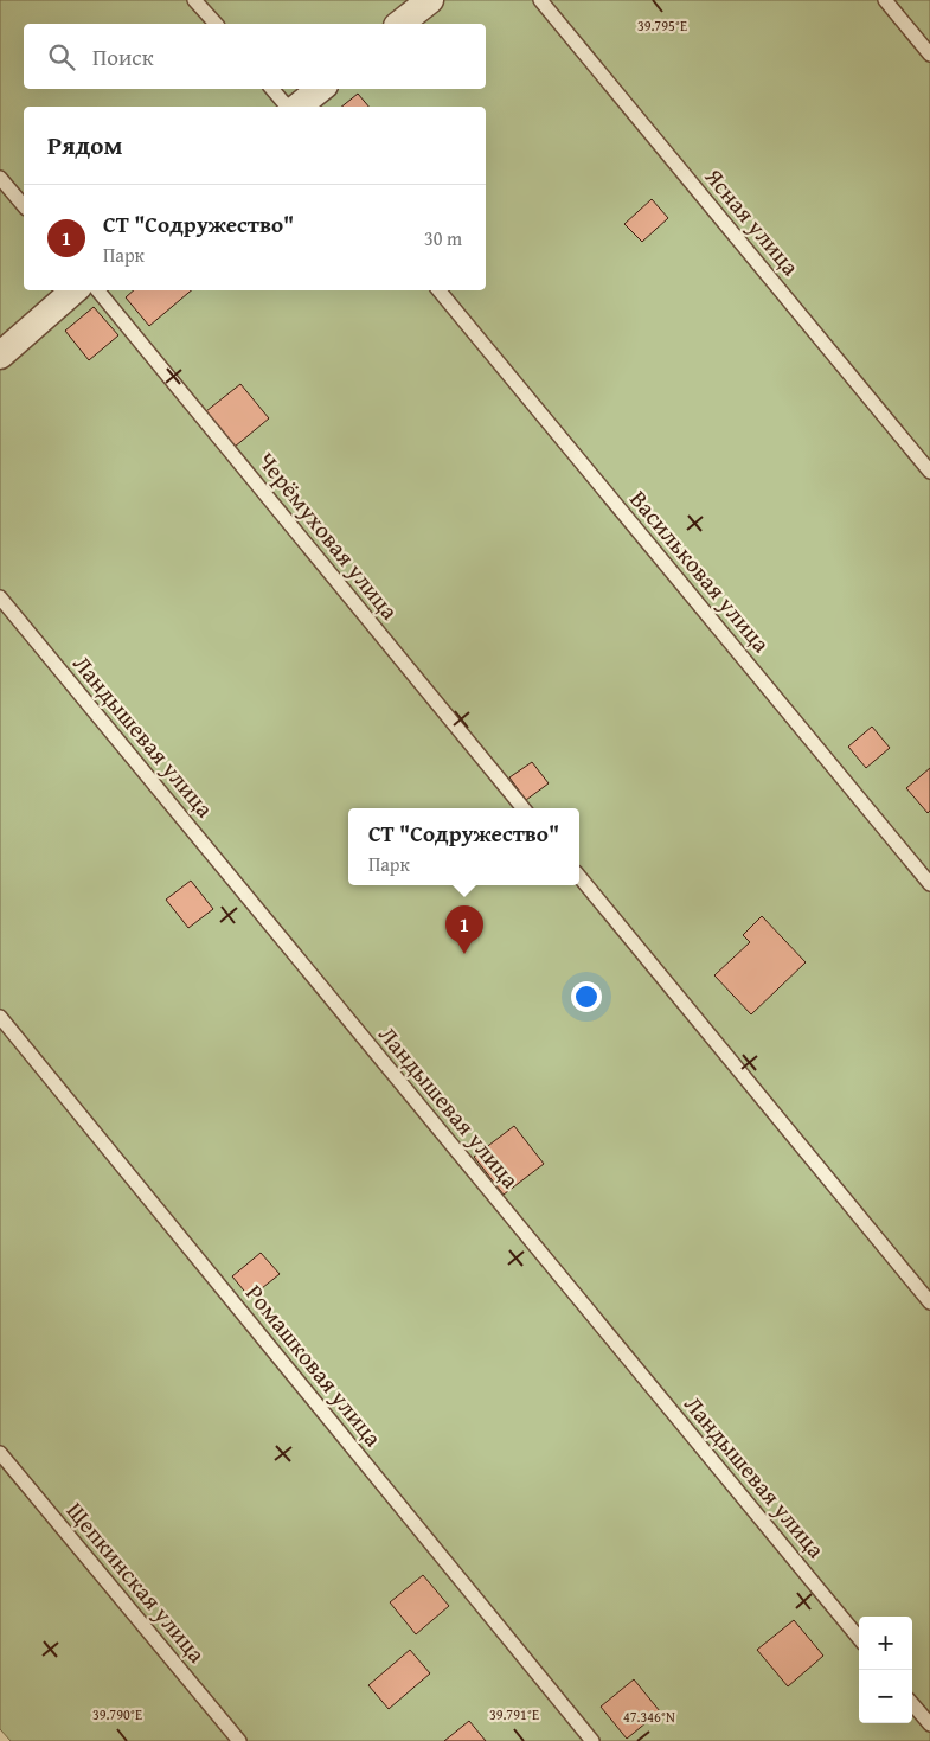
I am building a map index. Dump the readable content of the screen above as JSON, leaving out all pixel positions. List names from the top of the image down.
{
  "streets": {
    "lane": [
      "Ясная улица",
      "Черёмуховая улица",
      "Васильковая улица",
      "Ландышевая улица",
      "Ромашковая улица",
      "Щепкинская улица"
    ]
  },
  "page": {
    "search": "Поиск",
    "heading": "Рядом",
    "list": [
      {
        "mark": "1",
        "name": "СТ \"Содружество\"",
        "note": "Парк",
        "value": "30 m"
      }
    ],
    "popup": ["СТ \"Содружество\"", "Парк"],
    "pins": "1",
    "map_buttons": ["+", "−"]
  },
  "coordinates": [
    "39.795°E",
    "39.790°E",
    "39.791°E",
    "47.346°N"
  ]
}
